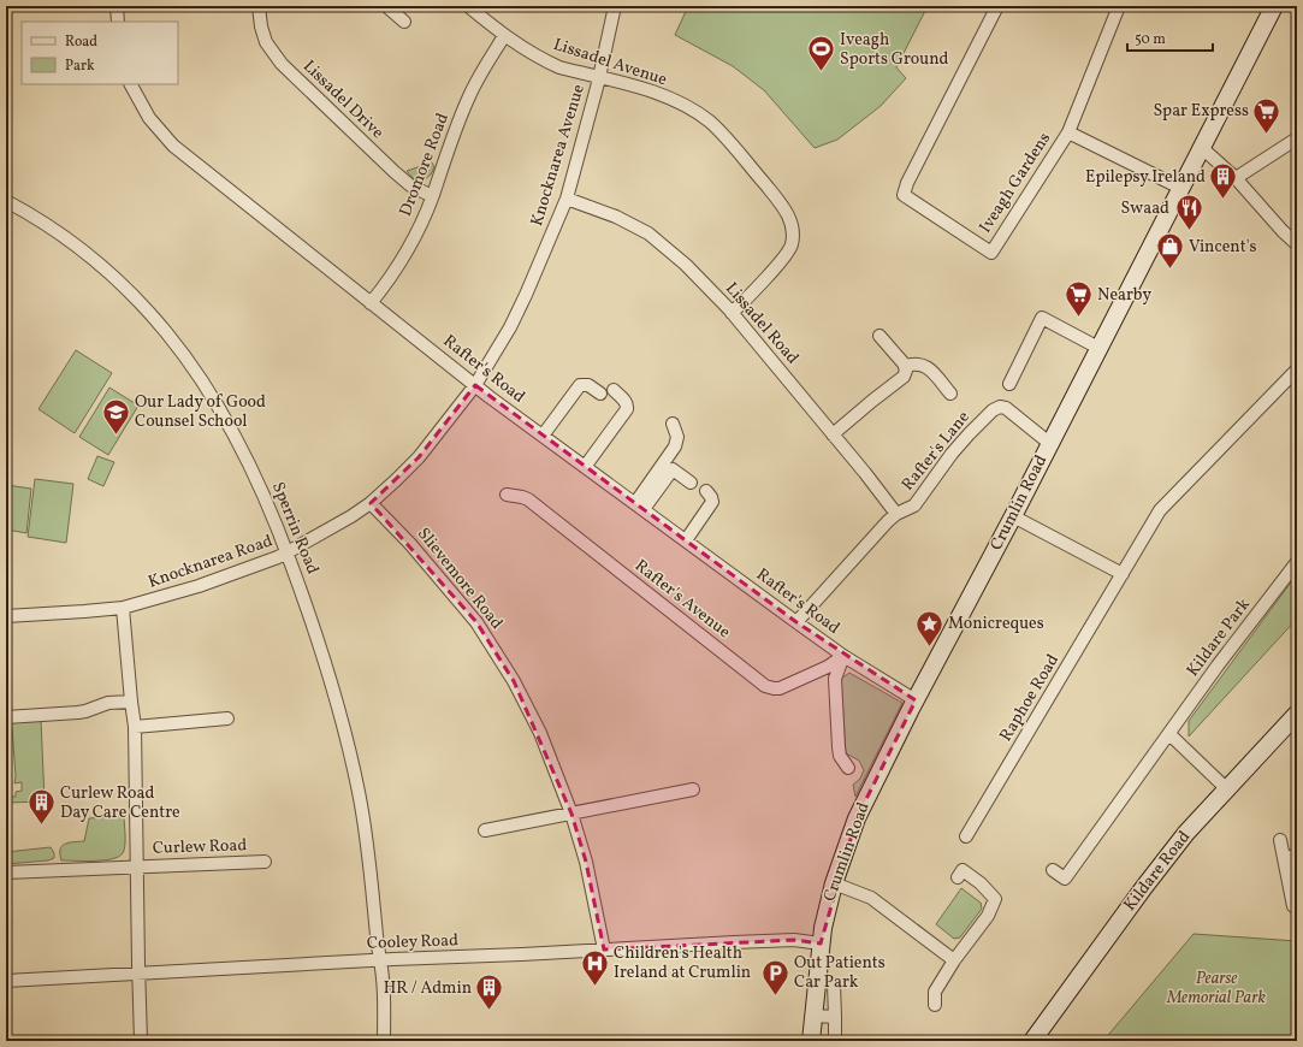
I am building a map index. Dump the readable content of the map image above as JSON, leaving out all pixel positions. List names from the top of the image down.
{
  "streets": {
    "main road": ["Crumlin Road", "Kildare Road"],
    "street": [
      "Lissadel Avenue",
      "Lissadel Drive",
      "Knocknarea Avenue",
      "Dromore Road",
      "Iveagh Gardens",
      "Lissadel Road",
      "Rafter's Road",
      "Rafter's Lane",
      "Sperrin Road",
      "Knocknarea Road",
      "Slievemore Road",
      "Rafter's Avenue",
      "Kildare Park",
      "Raphoe Road",
      "Curlew Road",
      "Cooley Road"
    ]
  },
  "crossings": [
    ["Lissadel Avenue", "Knocknarea Avenue"],
    ["Lissadel Avenue", "Dromore Road"],
    ["Lissadel Avenue", "Lissadel Road"],
    ["Lissadel Drive", "Dromore Road"],
    ["Knocknarea Avenue", "Lissadel Road"],
    ["Knocknarea Avenue", "Rafter's Road"],
    ["Knocknarea Avenue", "Knocknarea Road"],
    ["Dromore Road", "Rafter's Road"],
    ["Iveagh Gardens", "Crumlin Road"],
    ["Lissadel Road", "Rafter's Lane"],
    ["Rafter's Road", "Rafter's Lane"],
    ["Rafter's Road", "Crumlin Road"],
    ["Rafter's Road", "Knocknarea Road"],
    ["Rafter's Road", "Rafter's Avenue"],
    ["Rafter's Lane", "Crumlin Road"],
    ["Crumlin Road", "Cooley Road"],
    ["Sperrin Road", "Knocknarea Road"],
    ["Sperrin Road", "Cooley Road"],
    ["Knocknarea Road", "Slievemore Road"],
    ["Knocknarea Road", "Curlew Road"],
    ["Slievemore Road", "Cooley Road"],
    ["Curlew Road", "Cooley Road"]
  ],
  "parks": ["Pearse Memorial Park"],
  "places": {
    "sports": ["Iveagh Sports Ground"],
    "supermarket": ["Spar Express", "Nearby"],
    "building": ["Epilepsy Ireland", "Curlew Road Day Care Centre", "HR / Admin"],
    "restaurant": ["Swaad"],
    "shop": ["Vincent's"],
    "school or university": ["Our Lady of Good Counsel School"],
    "place": ["Monicreques"],
    "hospital": ["Children's Health Ireland at Crumlin"],
    "parking": ["Out Patients Car Park"]
  },
  "legend": ["Road", "Park"],
  "scale_bar": "50 m"
}
